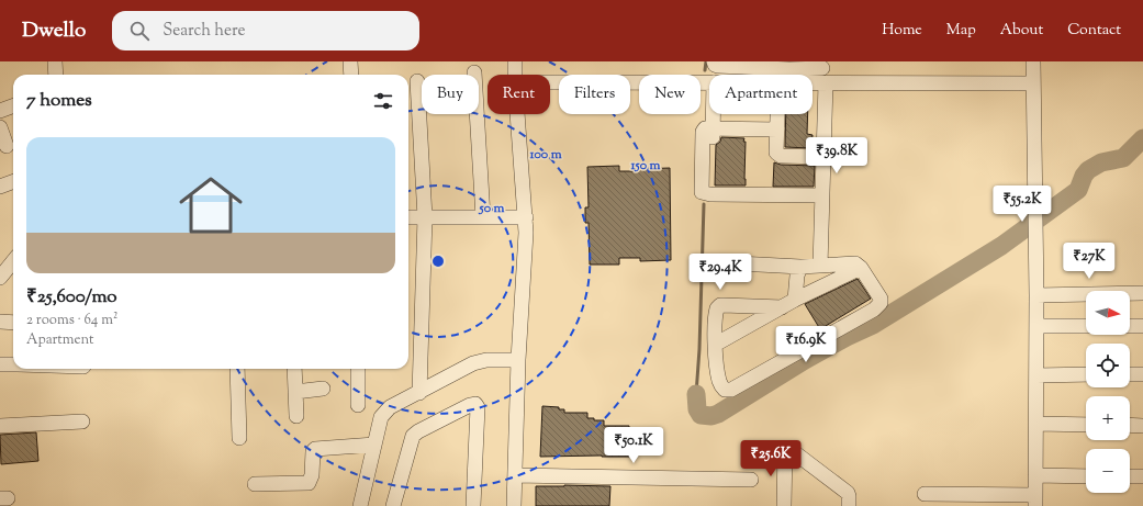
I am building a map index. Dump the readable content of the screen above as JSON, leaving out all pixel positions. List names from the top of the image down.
{
  "north": "right",
  "page": {
    "header": "Dwello",
    "search": "Search here",
    "nav": [
      "Home",
      "Map",
      "About",
      "Contact"
    ],
    "chip": [
      "Buy",
      "Rent",
      "Filters",
      "New",
      "Apartment"
    ],
    "heading": "7 homes",
    "list": [
      {
        "name": "₹25,600/mo",
        "note": "2 rooms · 64 m² · Apartment"
      }
    ],
    "price": [
      "₹39.8K",
      "₹55.2K",
      "₹27K",
      "₹29.4K",
      "₹16.9K",
      "₹50.1K",
      "₹25.6K"
    ],
    "map_buttons": ["+", "−"]
  },
  "rings": ["100 m", "150 m", "50 m"]
}
